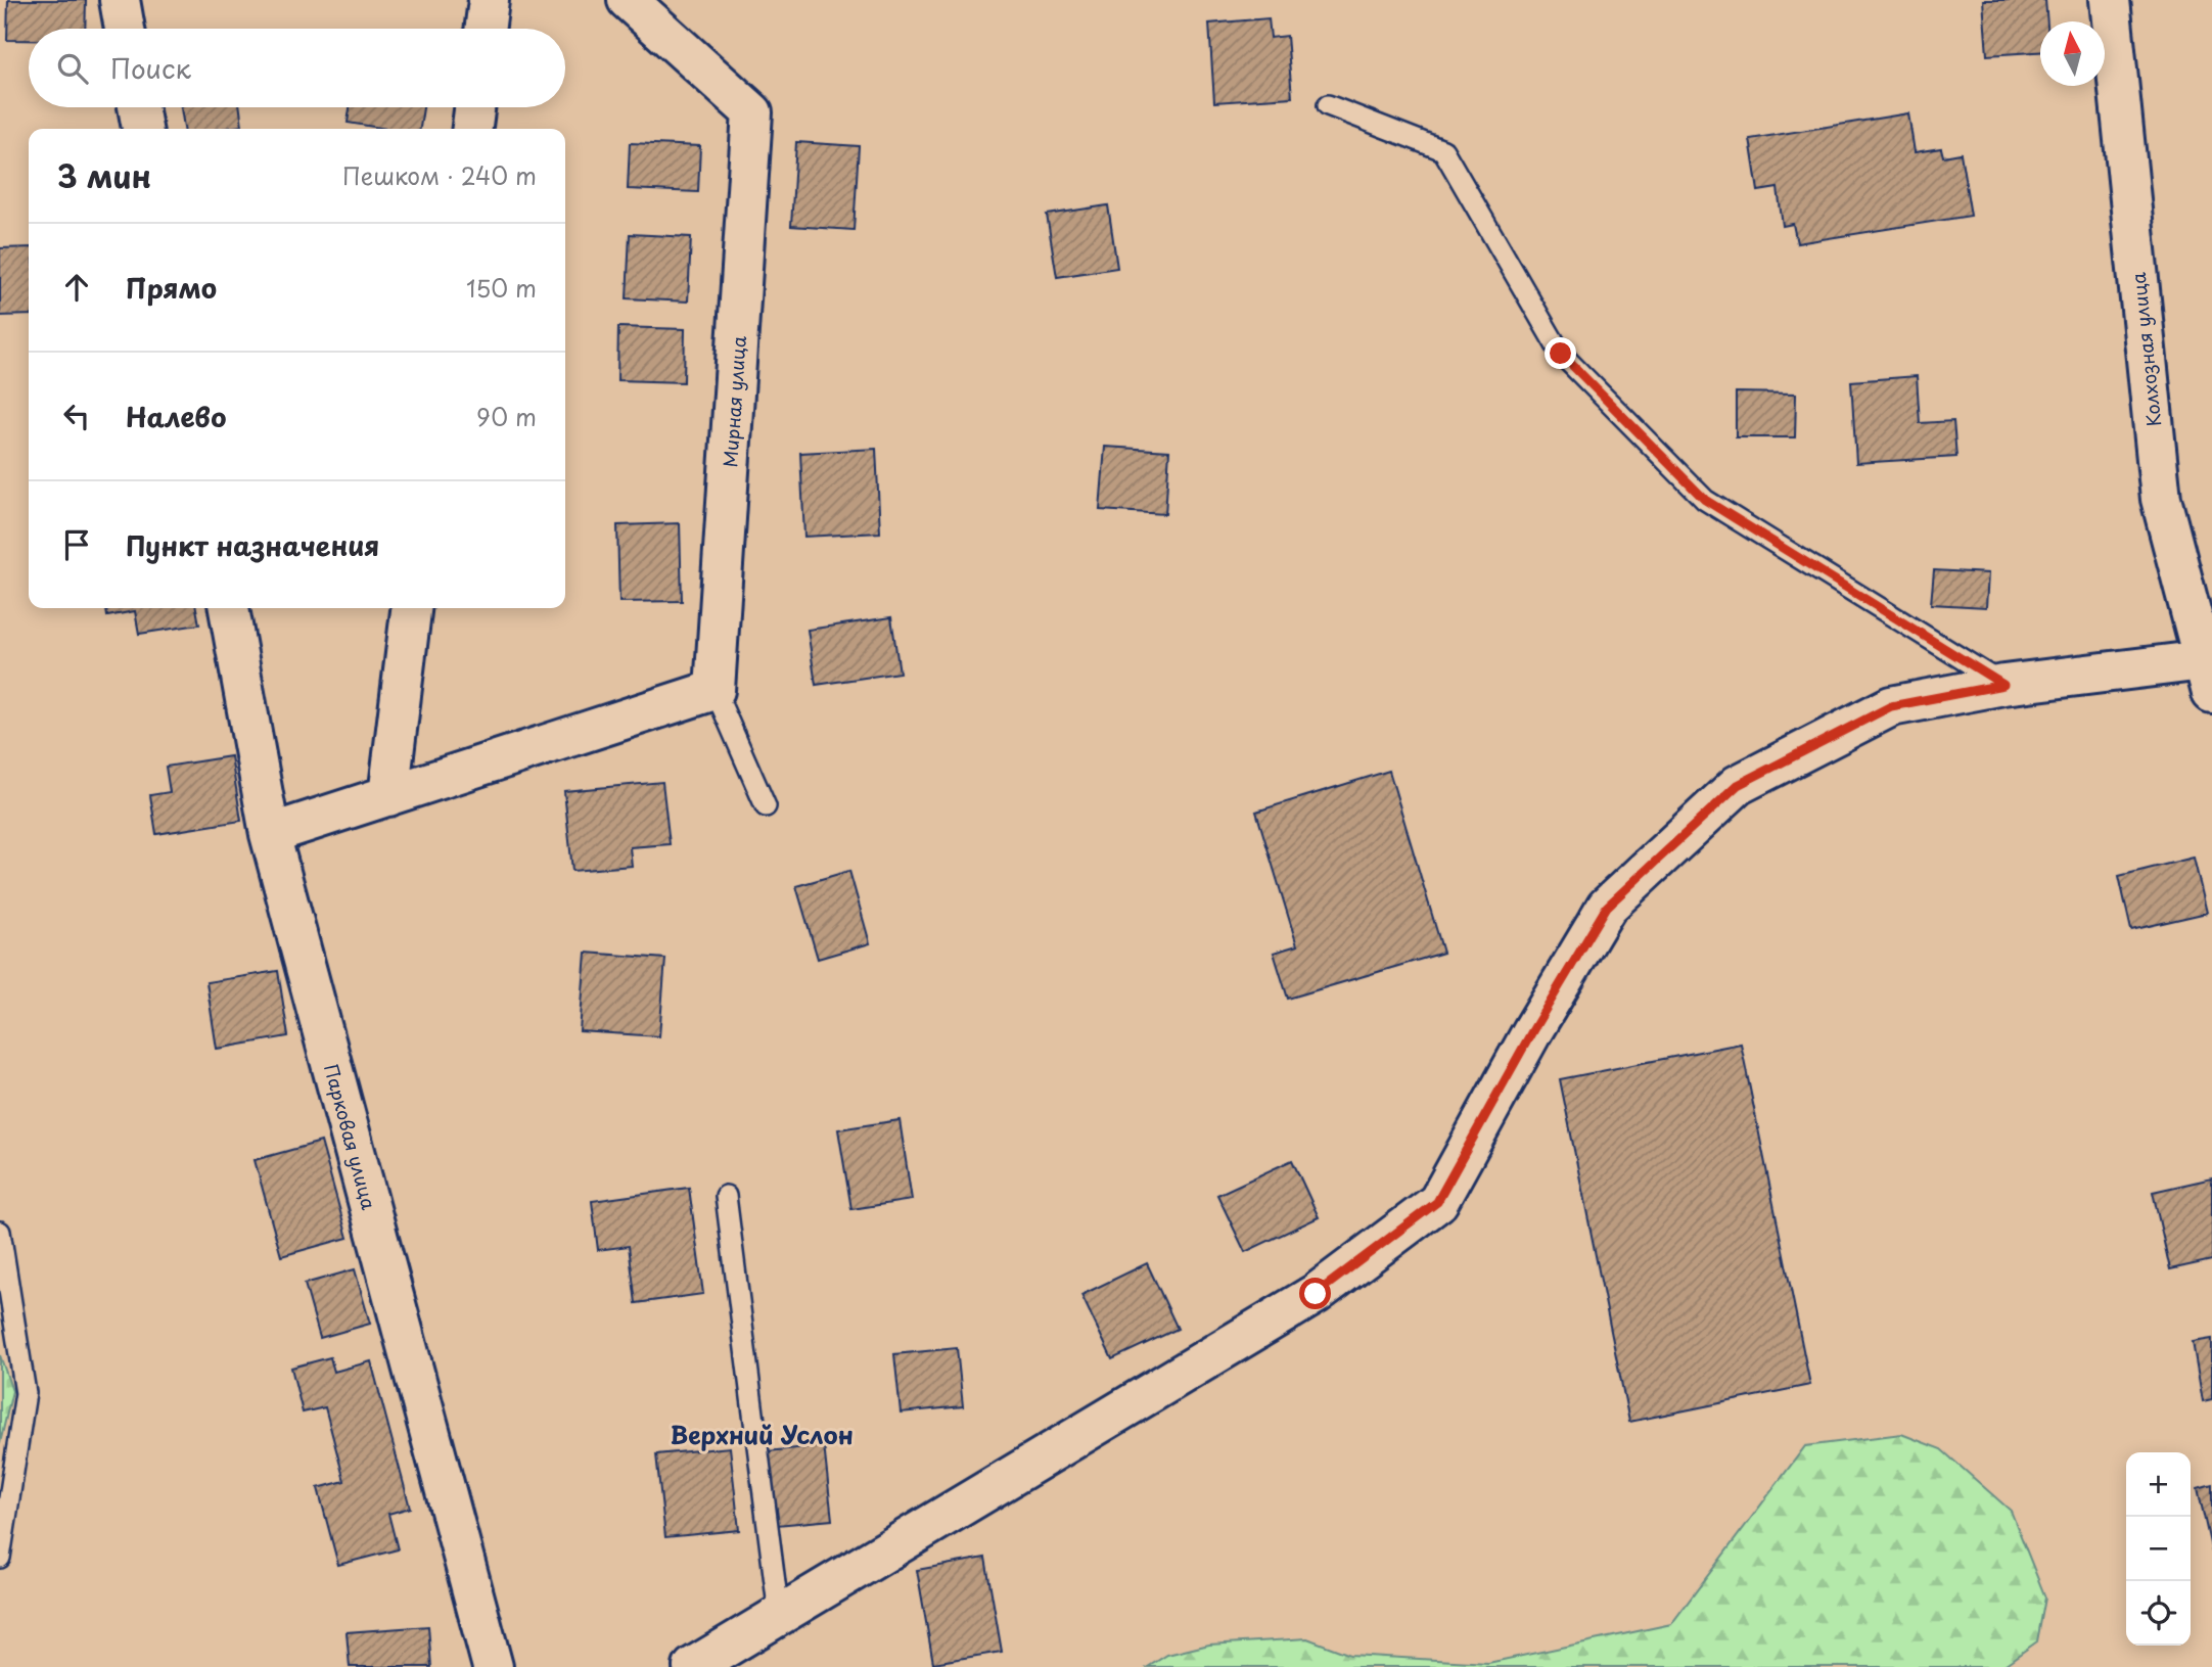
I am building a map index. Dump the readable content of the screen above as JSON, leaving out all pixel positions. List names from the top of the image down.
{
  "streets": {
    "street": ["Колхозная улица", "Мирная улица", "Парковая улица"]
  },
  "districts": ["Верхний Услон"],
  "north": "top",
  "page": {
    "search": "Поиск",
    "heading": ["3 мин", "Пешком · 240 m"],
    "list": [
      ["Прямо", "150 m"],
      ["Налево", "90 m"],
      "Пункт назначения"
    ],
    "map_buttons": ["+", "−"]
  }
}
